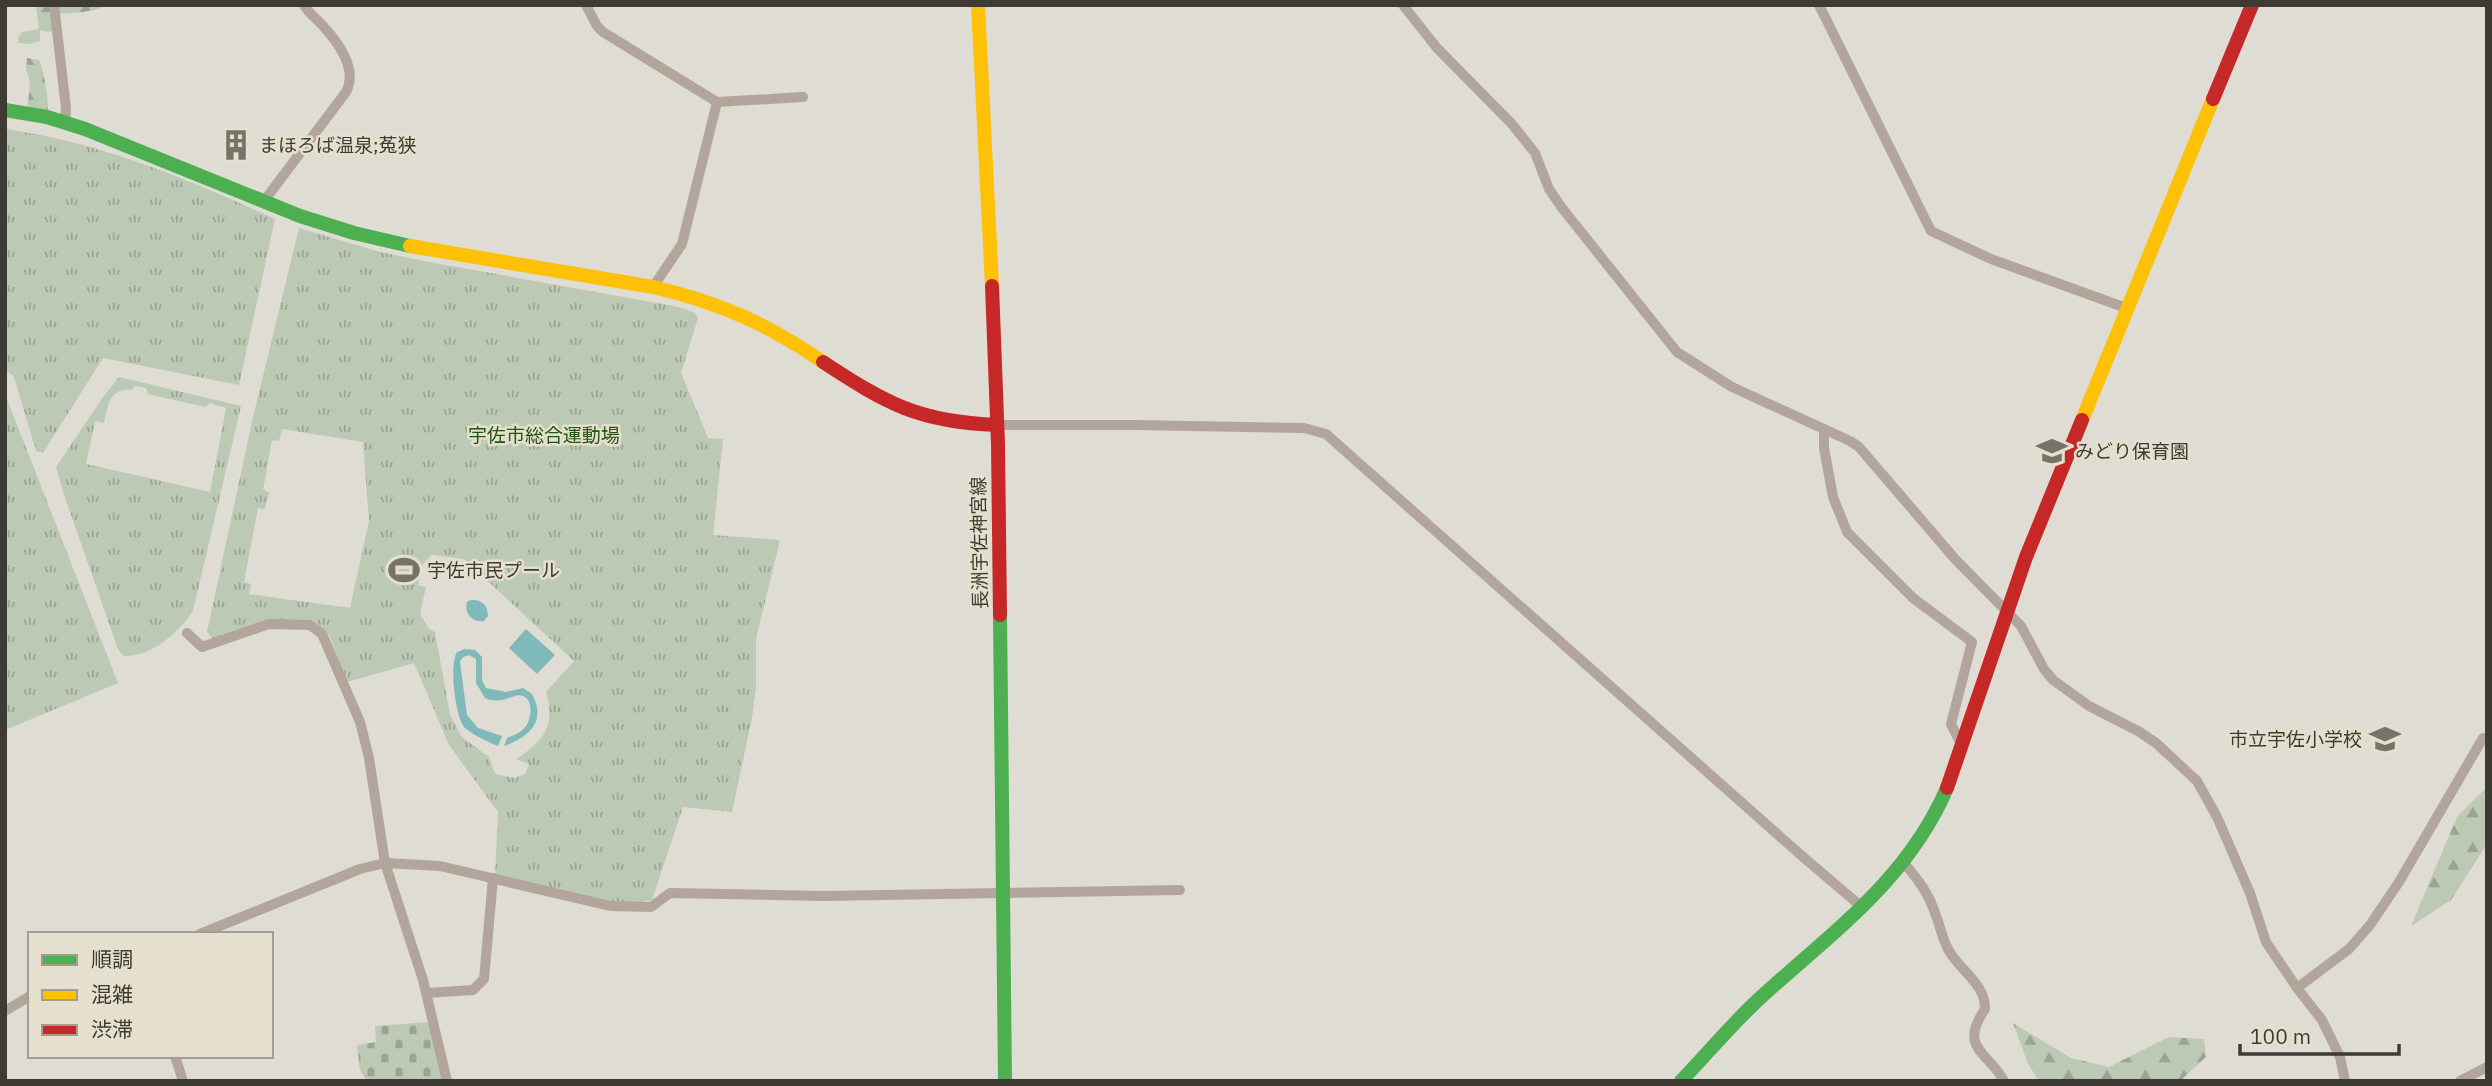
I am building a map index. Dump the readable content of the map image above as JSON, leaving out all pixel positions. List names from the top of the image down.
{
  "streets": {
    "street": ["長洲宇佐神宮線"]
  },
  "parks": ["宇佐市総合運動場"],
  "places": {
    "building": ["まほろば温泉;菟狭"],
    "school or university": ["みどり保育園", "市立宇佐小学校"],
    "sports": ["宇佐市民プール"]
  },
  "legend": ["順調", "混雑", "渋滞"],
  "scale_bar": "100 m"
}
